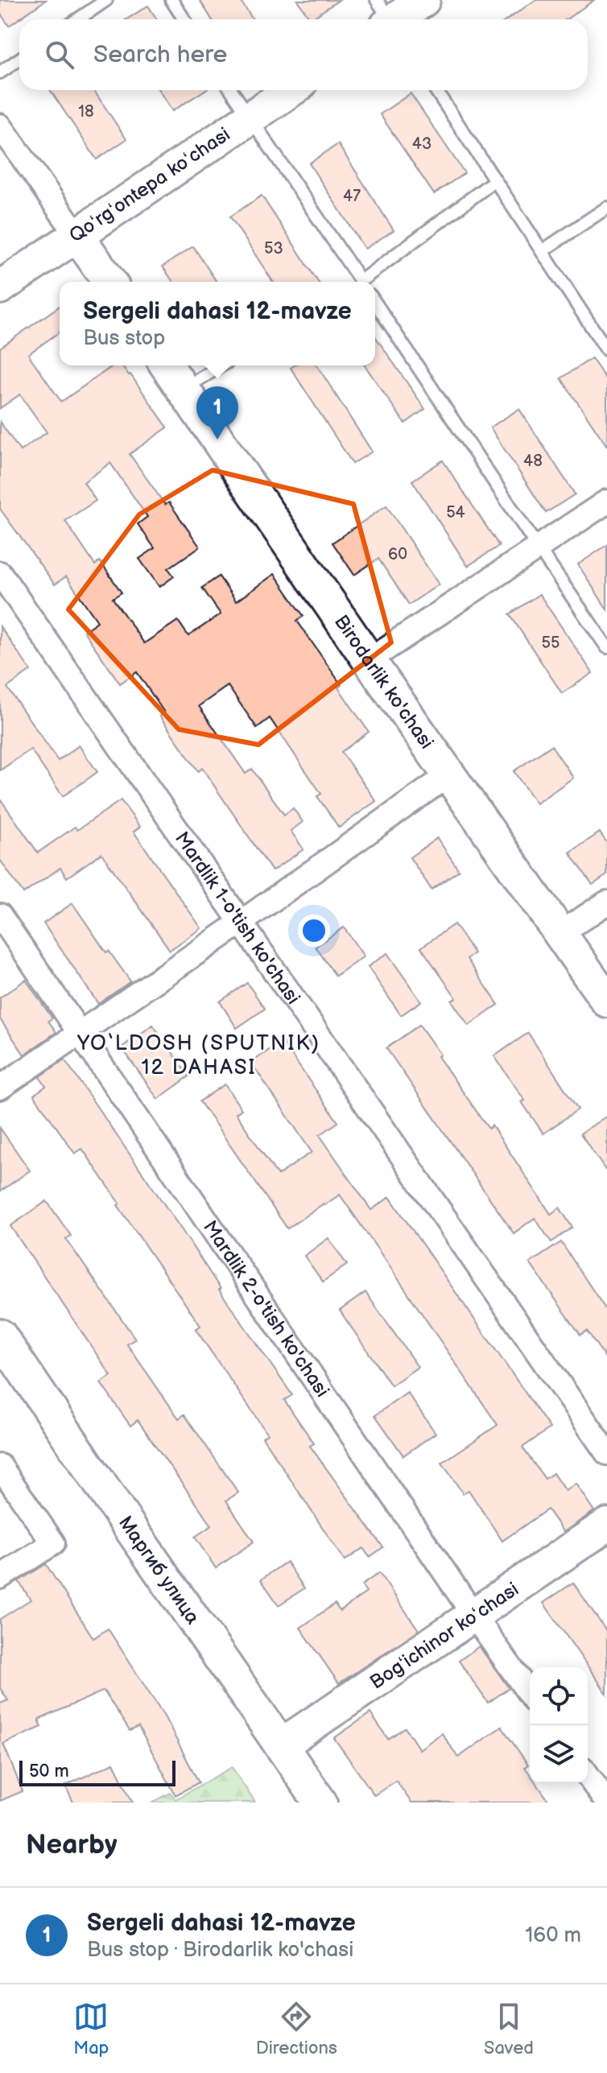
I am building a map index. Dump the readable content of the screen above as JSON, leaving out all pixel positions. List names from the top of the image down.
{
  "streets": {
    "street": [
      "Qoʻrgʻontepa koʻchasi",
      "Birodarlik ko'chasi",
      "Mardlik 1-o'tish ko'chasi",
      "Mardlik 2-o'tish ko'chasi",
      "Маргиб улица",
      "Bogʻichinor koʻchasi"
    ]
  },
  "crossings": [
    ["Mardlik 2-o'tish ko'chasi", "Bogʻichinor koʻchasi"],
    ["Маргиб улица", "Bogʻichinor koʻchasi"]
  ],
  "districts": ["YO‘LDOSH (SPUTNIK) 12 DAHASI"],
  "house_numbers": [
    "18",
    "43",
    "47",
    "53",
    "48",
    "54",
    "60",
    "55"
  ],
  "scale_bar": "50 m",
  "page": {
    "search": "Search here",
    "popup": ["Sergeli dahasi 12-mavze", "Bus stop"],
    "pins": "1",
    "scale": "50 m",
    "heading": "Nearby",
    "list": [
      {
        "mark": "1",
        "name": "Sergeli dahasi 12-mavze",
        "note": "Bus stop · Birodarlik ko'chasi",
        "value": "160 m"
      }
    ],
    "nav": ["Map", "Directions", "Saved"]
  }
}
